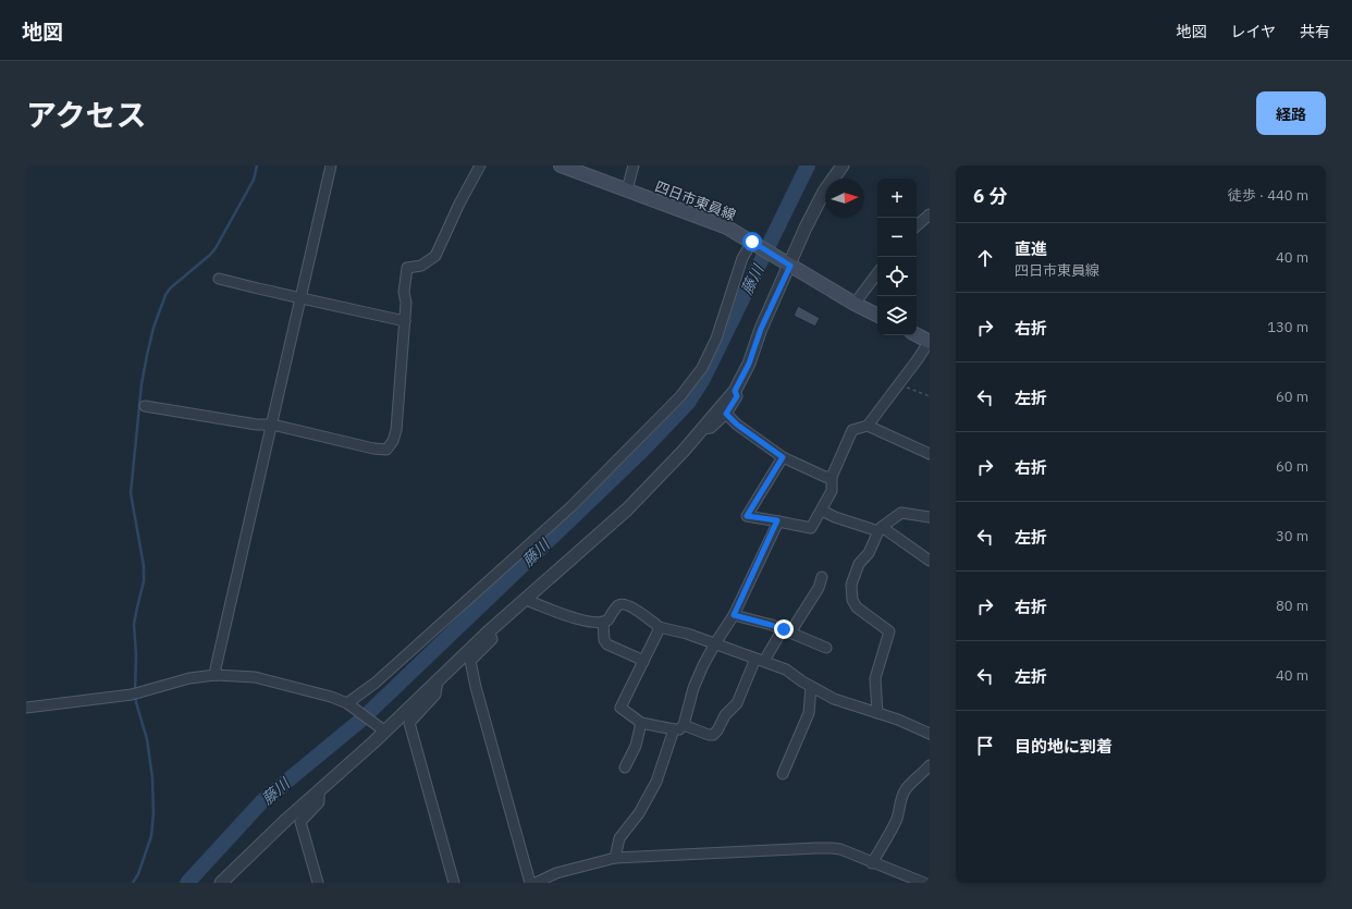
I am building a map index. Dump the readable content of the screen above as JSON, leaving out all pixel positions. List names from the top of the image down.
{
  "streets": {
    "main road": ["四日市東員線"]
  },
  "water": ["藤川"],
  "north": "right",
  "page": {
    "header": "地図",
    "nav": ["地図", "レイヤ", "共有"],
    "title": "アクセス",
    "buttons": "経路",
    "heading": ["6 分", "徒歩 · 440 m"],
    "map_buttons": ["+", "−"],
    "list": [
      ["直進", "四日市東員線", "40 m"],
      ["右折", "130 m"],
      ["左折", "60 m"],
      ["右折", "60 m"],
      ["左折", "30 m"],
      ["右折", "80 m"],
      ["左折", "40 m"],
      "目的地に到着"
    ]
  }
}
